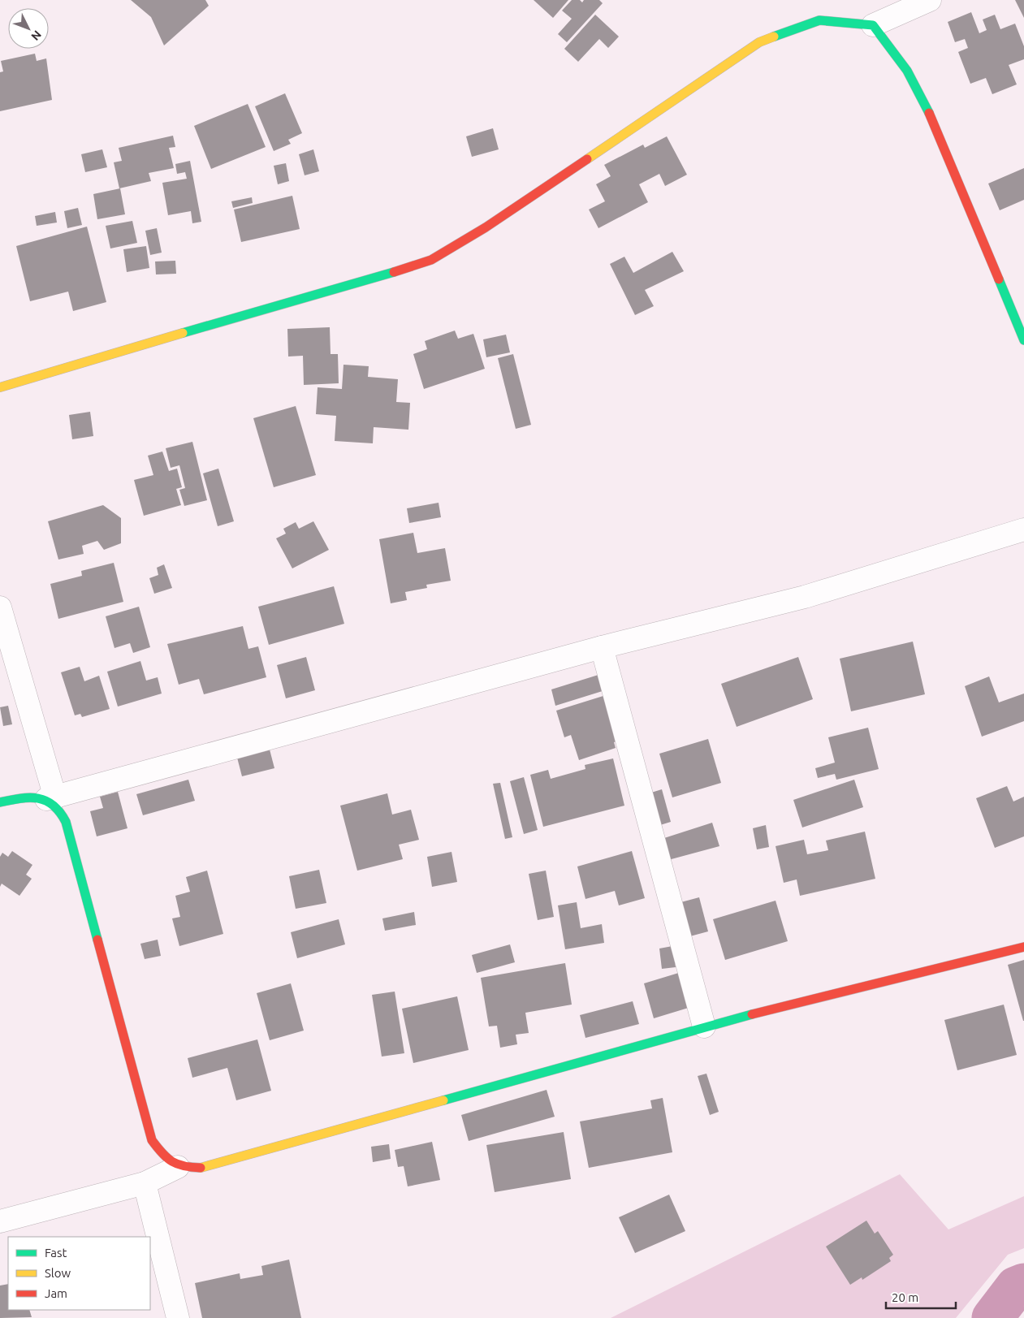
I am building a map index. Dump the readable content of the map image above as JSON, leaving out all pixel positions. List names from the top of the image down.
{
  "legend": ["Fast", "Slow", "Jam"],
  "scale_bar": "20 m",
  "north": "bottom right"
}
